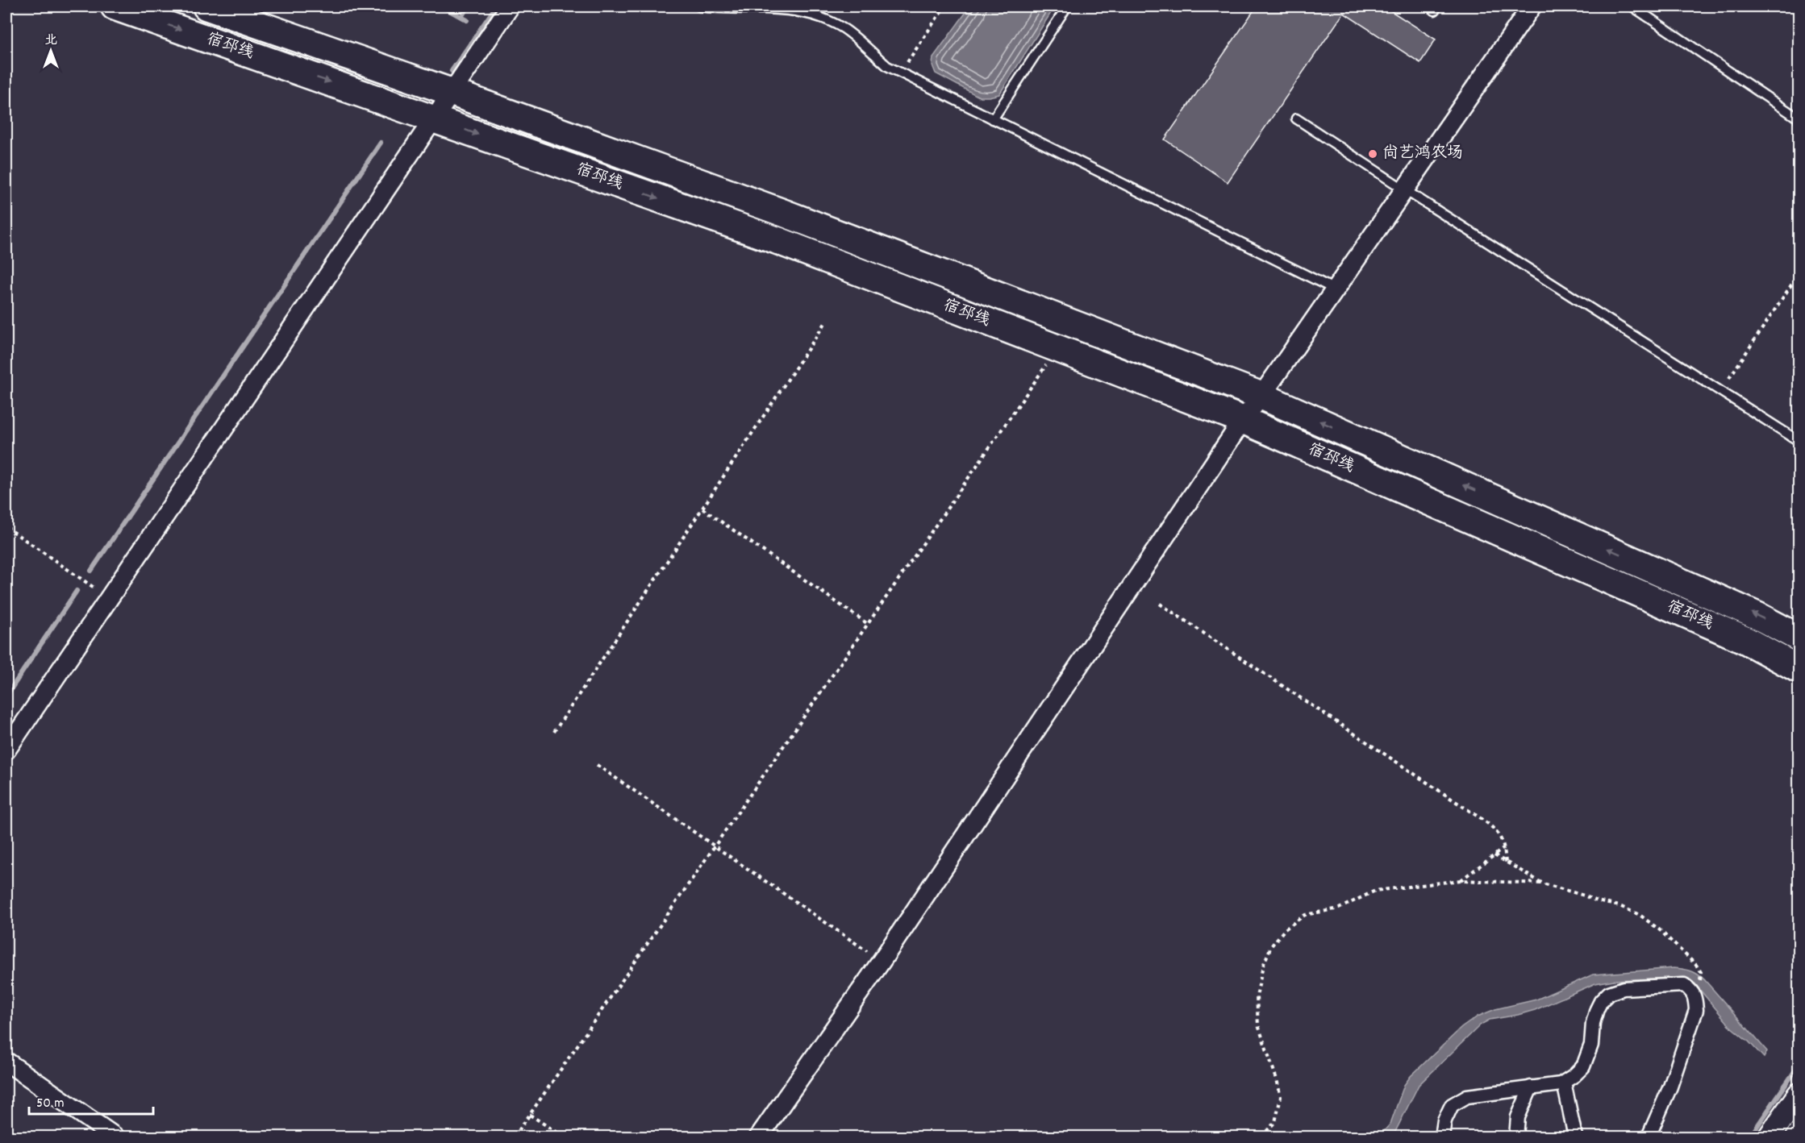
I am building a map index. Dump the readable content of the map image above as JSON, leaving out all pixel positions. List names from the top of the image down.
{
  "streets": {
    "main road": ["宿邳线"]
  },
  "places": ["尚艺鸿农场"],
  "scale_bar": "50 m",
  "north": "top"
}
